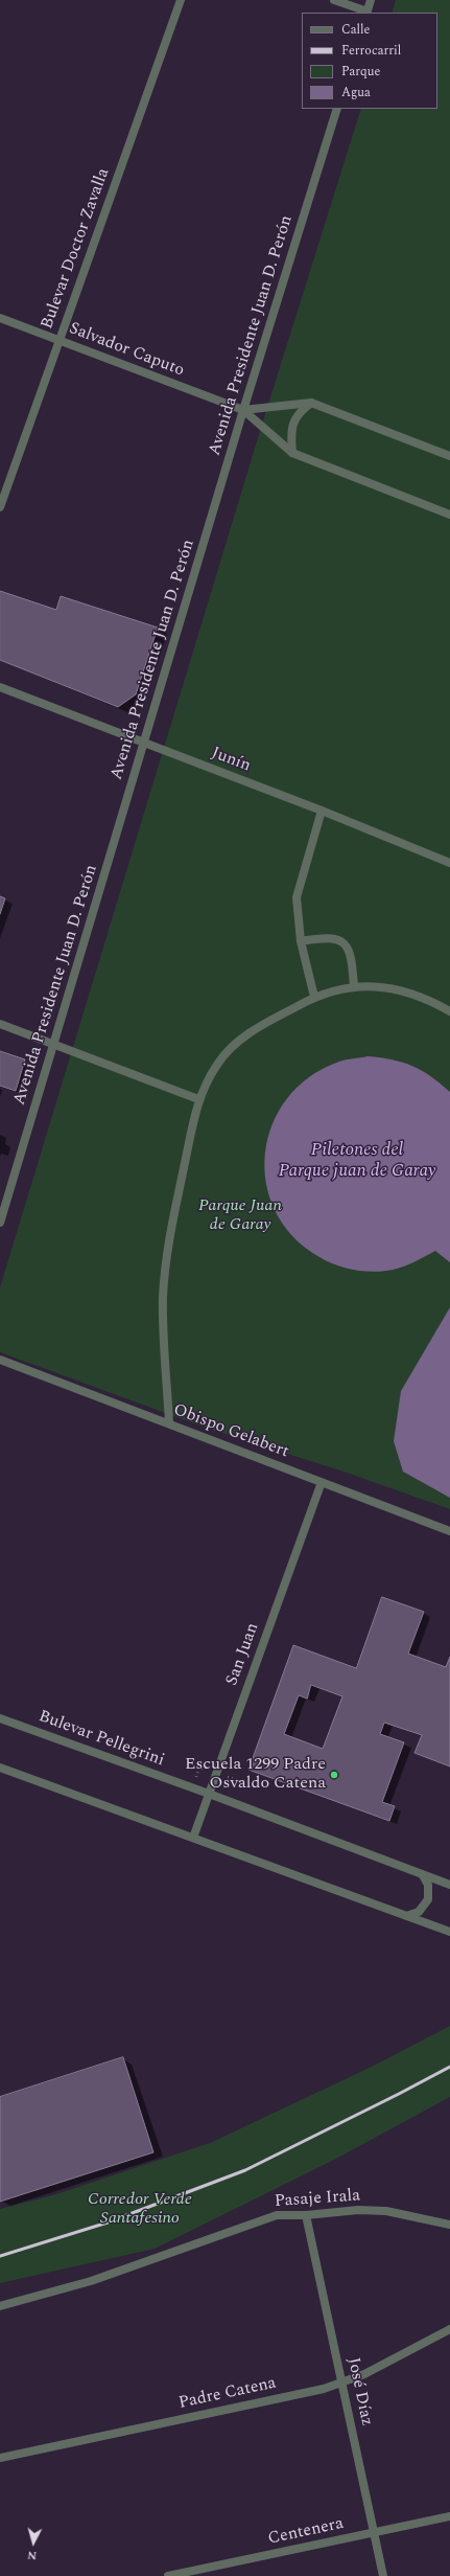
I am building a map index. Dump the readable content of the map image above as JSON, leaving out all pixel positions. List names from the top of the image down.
{
  "streets": {
    "street": [
      "Bulevar Doctor Zavalla",
      "Avenida Presidente Juan D. Perón",
      "Salvador Caputo",
      "Junín",
      "Obispo Gelabert",
      "San Juan",
      "Bulevar Pellegrini",
      "Pasaje Irala",
      "José Díaz",
      "Padre Catena",
      "Centenera"
    ]
  },
  "crossings": [
    ["Bulevar Doctor Zavalla", "Salvador Caputo"],
    ["Avenida Presidente Juan D. Perón", "Salvador Caputo"],
    ["Avenida Presidente Juan D. Perón", "Junín"],
    ["Obispo Gelabert", "San Juan"],
    ["San Juan", "Bulevar Pellegrini"],
    ["Pasaje Irala", "José Díaz"],
    ["José Díaz", "Padre Catena"],
    ["José Díaz", "Centenera"]
  ],
  "water": ["Piletones del Parque juan de Garay"],
  "parks": ["Parque Juan de Garay", "Corredor Verde Santafesino"],
  "places": ["Escuela 1299 Padre Osvaldo Catena"],
  "legend": [
    "Calle",
    "Ferrocarril",
    "Parque",
    "Agua"
  ],
  "north": "bottom"
}
